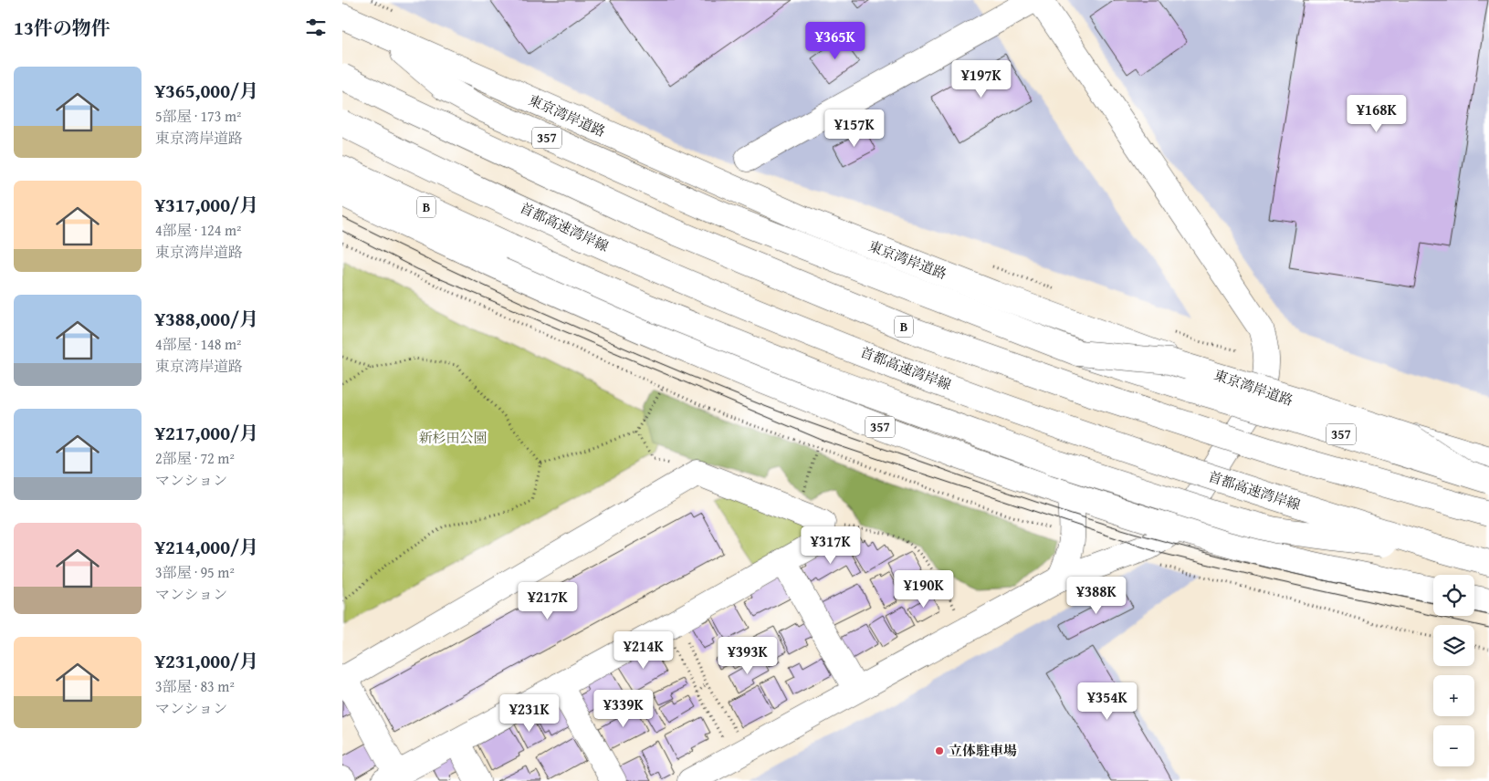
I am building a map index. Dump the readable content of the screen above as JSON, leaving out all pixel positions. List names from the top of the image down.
{
  "streets": {
    "main road": [
      "東京湾岸道路",
      "357",
      "B",
      "首都高速湾岸線"
    ]
  },
  "crossings": [
    ["東京湾岸道路", "357"],
    ["B", "首都高速湾岸線"]
  ],
  "parks": ["新杉田公園"],
  "places": ["立体駐車場"],
  "page": {
    "heading": "13件の物件",
    "price": [
      "¥365K",
      "¥197K",
      "¥168K",
      "¥157K",
      "¥317K",
      "¥190K",
      "¥388K",
      "¥217K",
      "¥214K",
      "¥393K",
      "¥354K",
      "¥339K",
      "¥231K"
    ],
    "list": [
      {
        "name": "¥365,000/月",
        "note": "5部屋 · 173 m² · 東京湾岸道路"
      },
      {
        "name": "¥317,000/月",
        "note": "4部屋 · 124 m² · 東京湾岸道路"
      },
      {
        "name": "¥388,000/月",
        "note": "4部屋 · 148 m² · 東京湾岸道路"
      },
      {
        "name": "¥217,000/月",
        "note": "2部屋 · 72 m² · マンション"
      },
      {
        "name": "¥214,000/月",
        "note": "3部屋 · 95 m² · マンション"
      },
      {
        "name": "¥231,000/月",
        "note": "3部屋 · 83 m² · マンション"
      }
    ],
    "map_buttons": ["+", "−"]
  }
}
